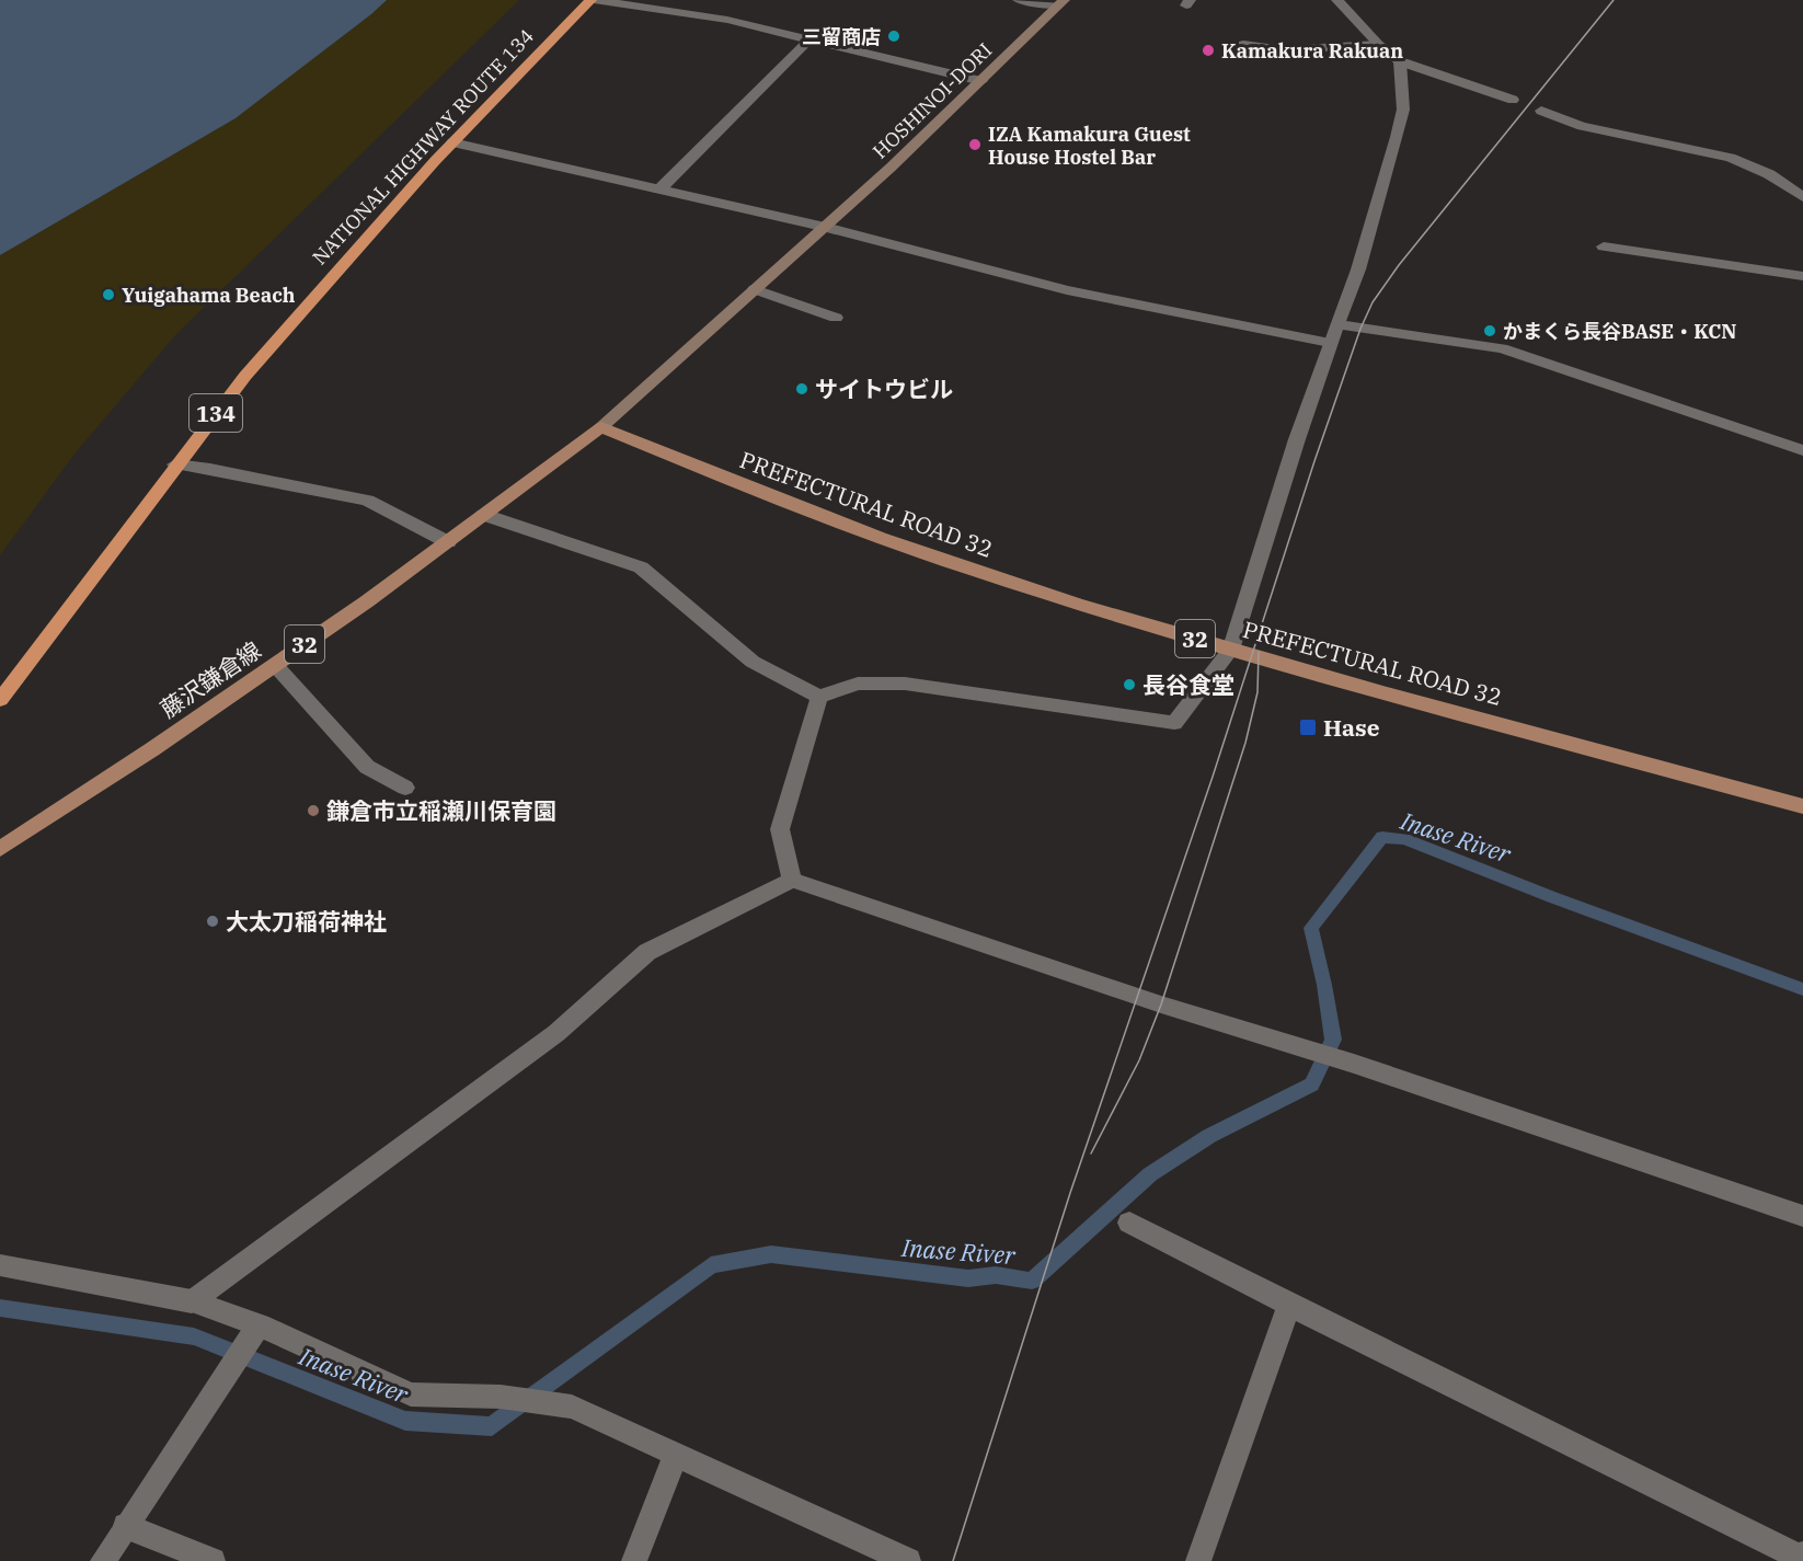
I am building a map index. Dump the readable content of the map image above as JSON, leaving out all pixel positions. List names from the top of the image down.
{
  "streets": {
    "highway": ["NATIONAL HIGHWAY ROUTE 134", "134"],
    "main road": ["PREFECTURAL ROAD 32", "32", "藤沢鎌倉線"],
    "street": ["HOSHINOI-DORI"]
  },
  "crossings": [
    ["HOSHINOI-DORI", "PREFECTURAL ROAD 32"],
    ["HOSHINOI-DORI", "藤沢鎌倉線"],
    ["PREFECTURAL ROAD 32", "藤沢鎌倉線"]
  ],
  "water": ["Inase River"],
  "places": {
    "other": [
      "三留商店",
      "Kamakura Rakuan",
      "IZA Kamakura Guest House Hostel Bar",
      "Yuigahama Beach",
      "かまくら長谷BASE・KCN",
      "サイトウビル",
      "長谷食堂",
      "鎌倉市立稲瀬川保育園",
      "大太刀稲荷神社"
    ],
    "transit": ["Hase"]
  }
}
